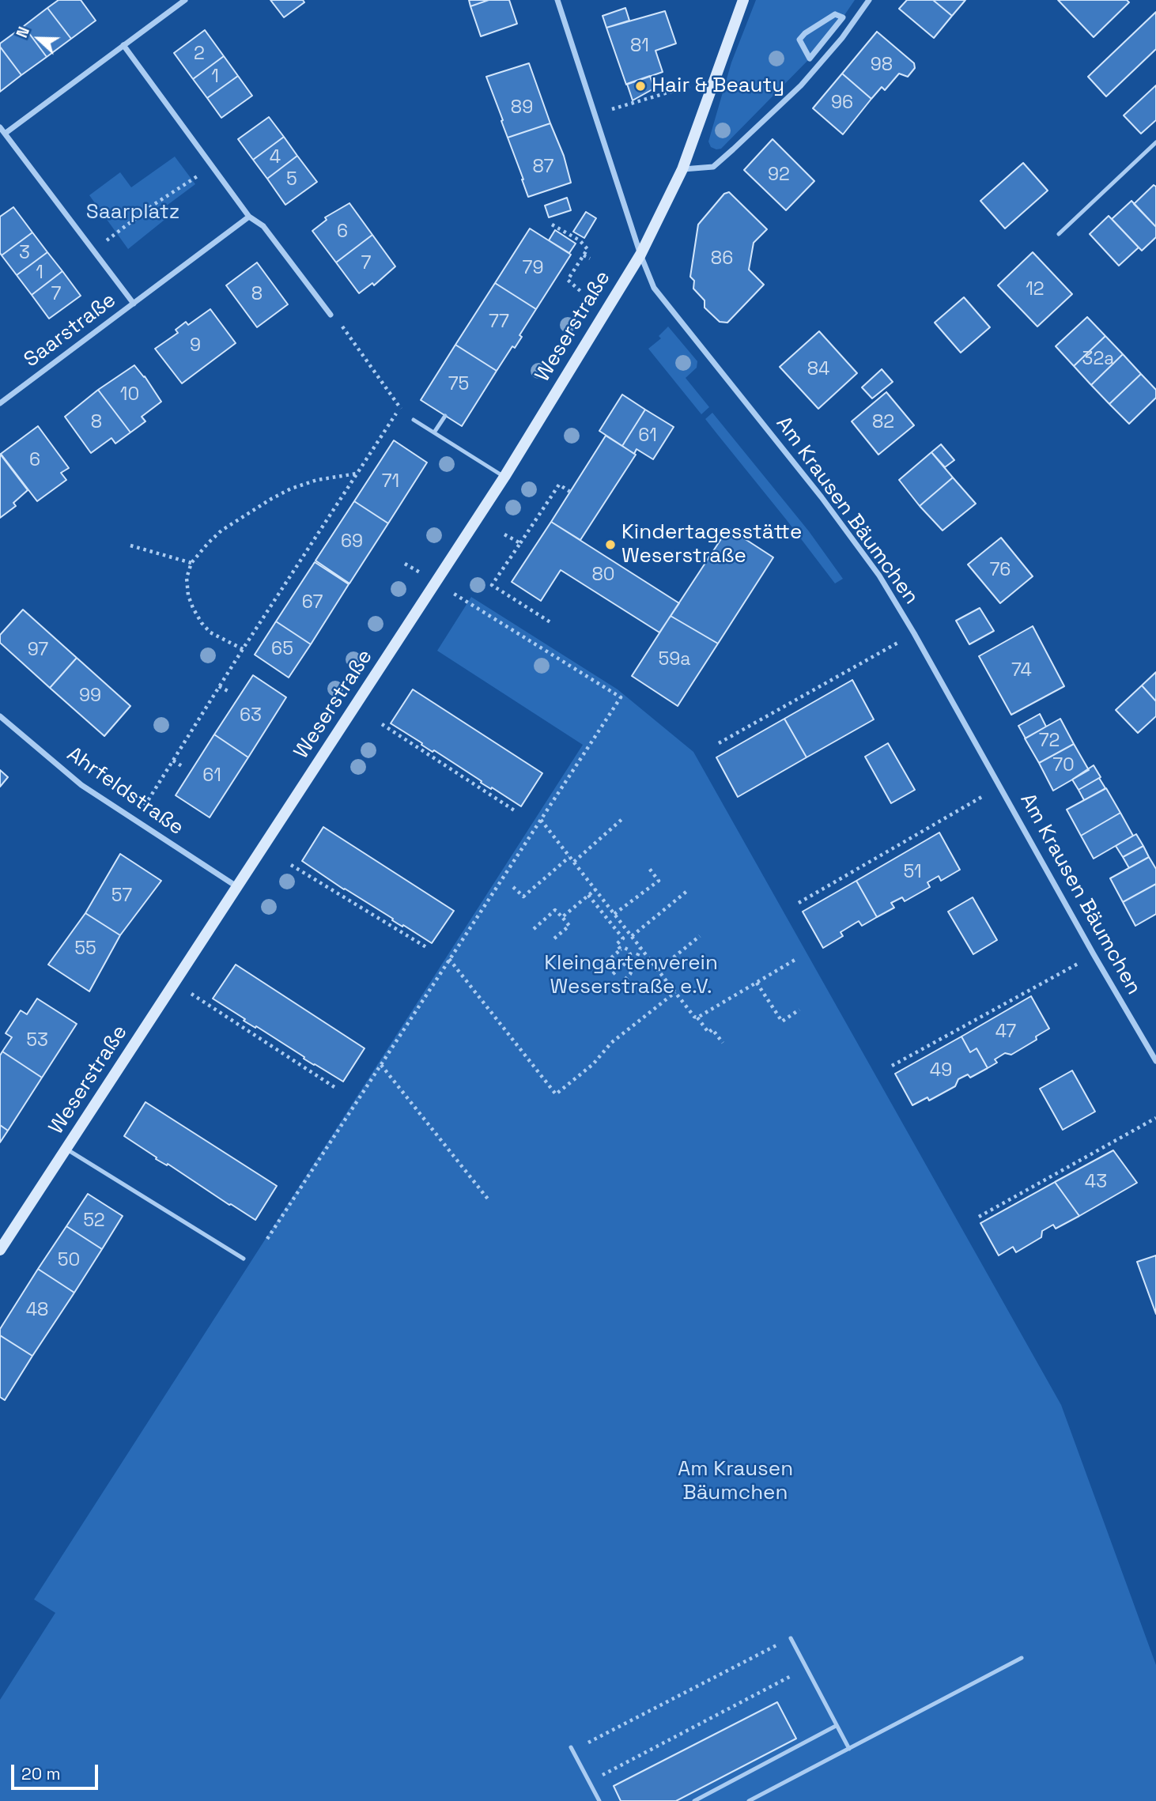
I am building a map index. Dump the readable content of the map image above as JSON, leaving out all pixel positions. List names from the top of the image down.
{
  "streets": {
    "street": [
      "Weserstraße",
      "Saarstraße",
      "Am Krausen Bäumchen",
      "Ahrfeldstraße"
    ]
  },
  "crossings": [
    ["Weserstraße", "Am Krausen Bäumchen"],
    ["Weserstraße", "Ahrfeldstraße"]
  ],
  "parks": ["Saarplatz", "Kleingartenverein Weserstraße e.V.", "Am Krausen Bäumchen"],
  "places": ["Hair & Beauty", "Kindertagesstätte Weserstraße"],
  "house_numbers": [
    "81",
    "2",
    "98",
    "1",
    "96",
    "89",
    "4",
    "87",
    "92",
    "5",
    "6",
    "3",
    "86",
    "7",
    "79",
    "1",
    "12",
    "7",
    "8",
    "77",
    "9",
    "32a",
    "84",
    "75",
    "10",
    "8",
    "82",
    "61",
    "6",
    "71",
    "69",
    "76",
    "80",
    "67",
    "65",
    "97",
    "59a",
    "74",
    "99",
    "63",
    "72",
    "70",
    "61",
    "51",
    "57",
    "55",
    "47",
    "53",
    "49",
    "43",
    "52",
    "50",
    "48"
  ],
  "scale_bar": "20 m",
  "north": "left"
}
